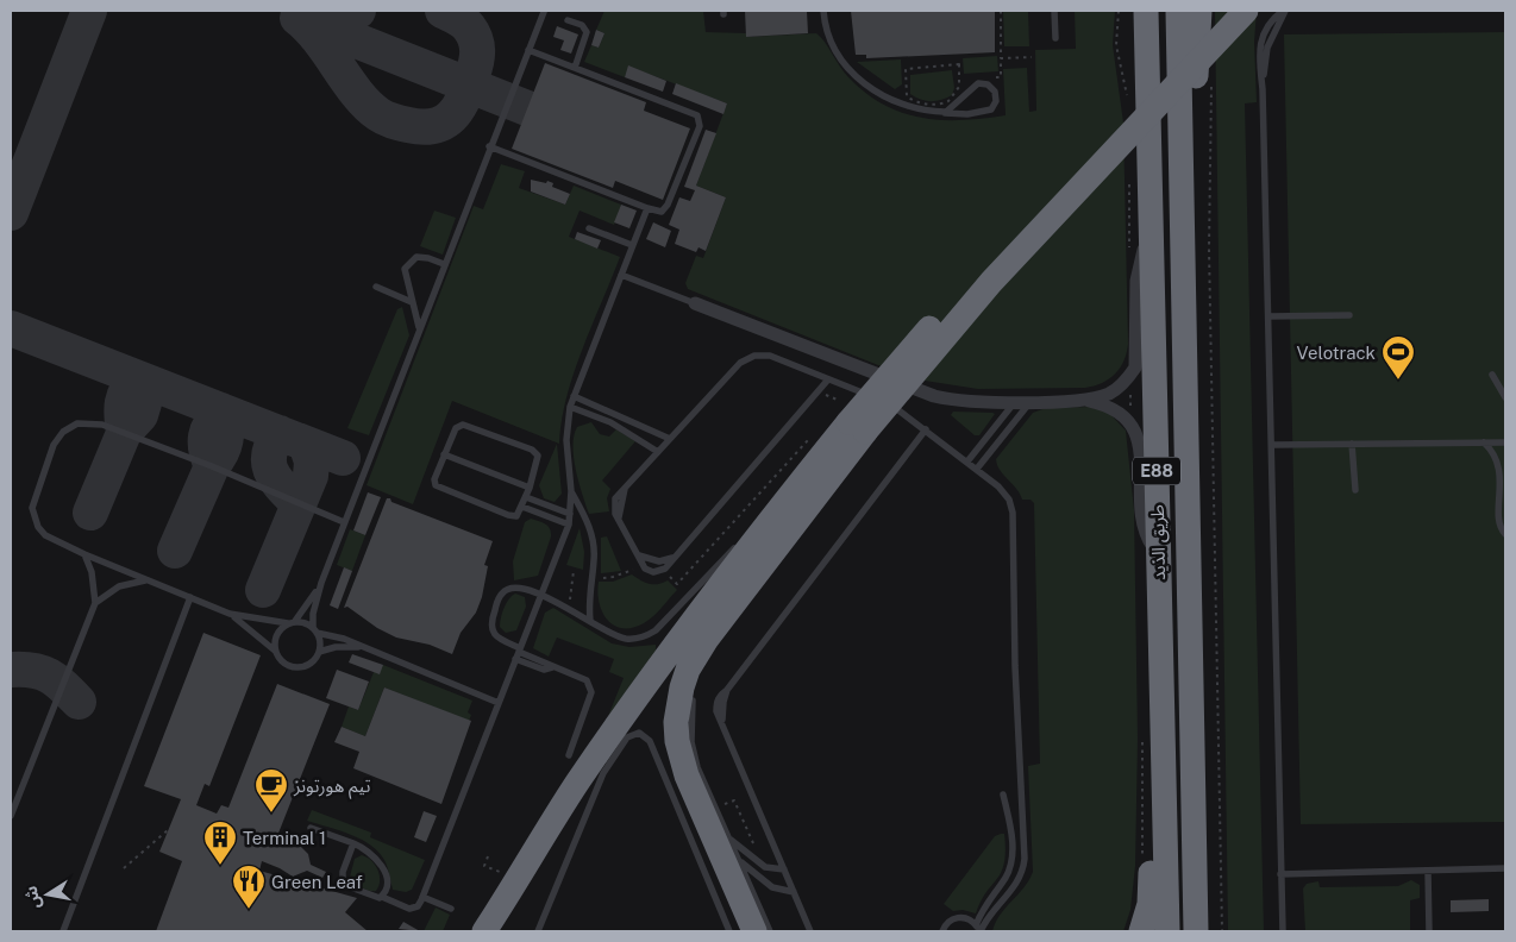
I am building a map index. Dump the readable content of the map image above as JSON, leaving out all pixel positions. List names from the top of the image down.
{
  "streets": {
    "highway": ["E88", "طريق الذيد"]
  },
  "places": {
    "sports": ["Velotrack"],
    "cafe": ["تيم هورتونز"],
    "building": ["Terminal 1"],
    "restaurant": ["Green Leaf"]
  },
  "north": "left"
}
